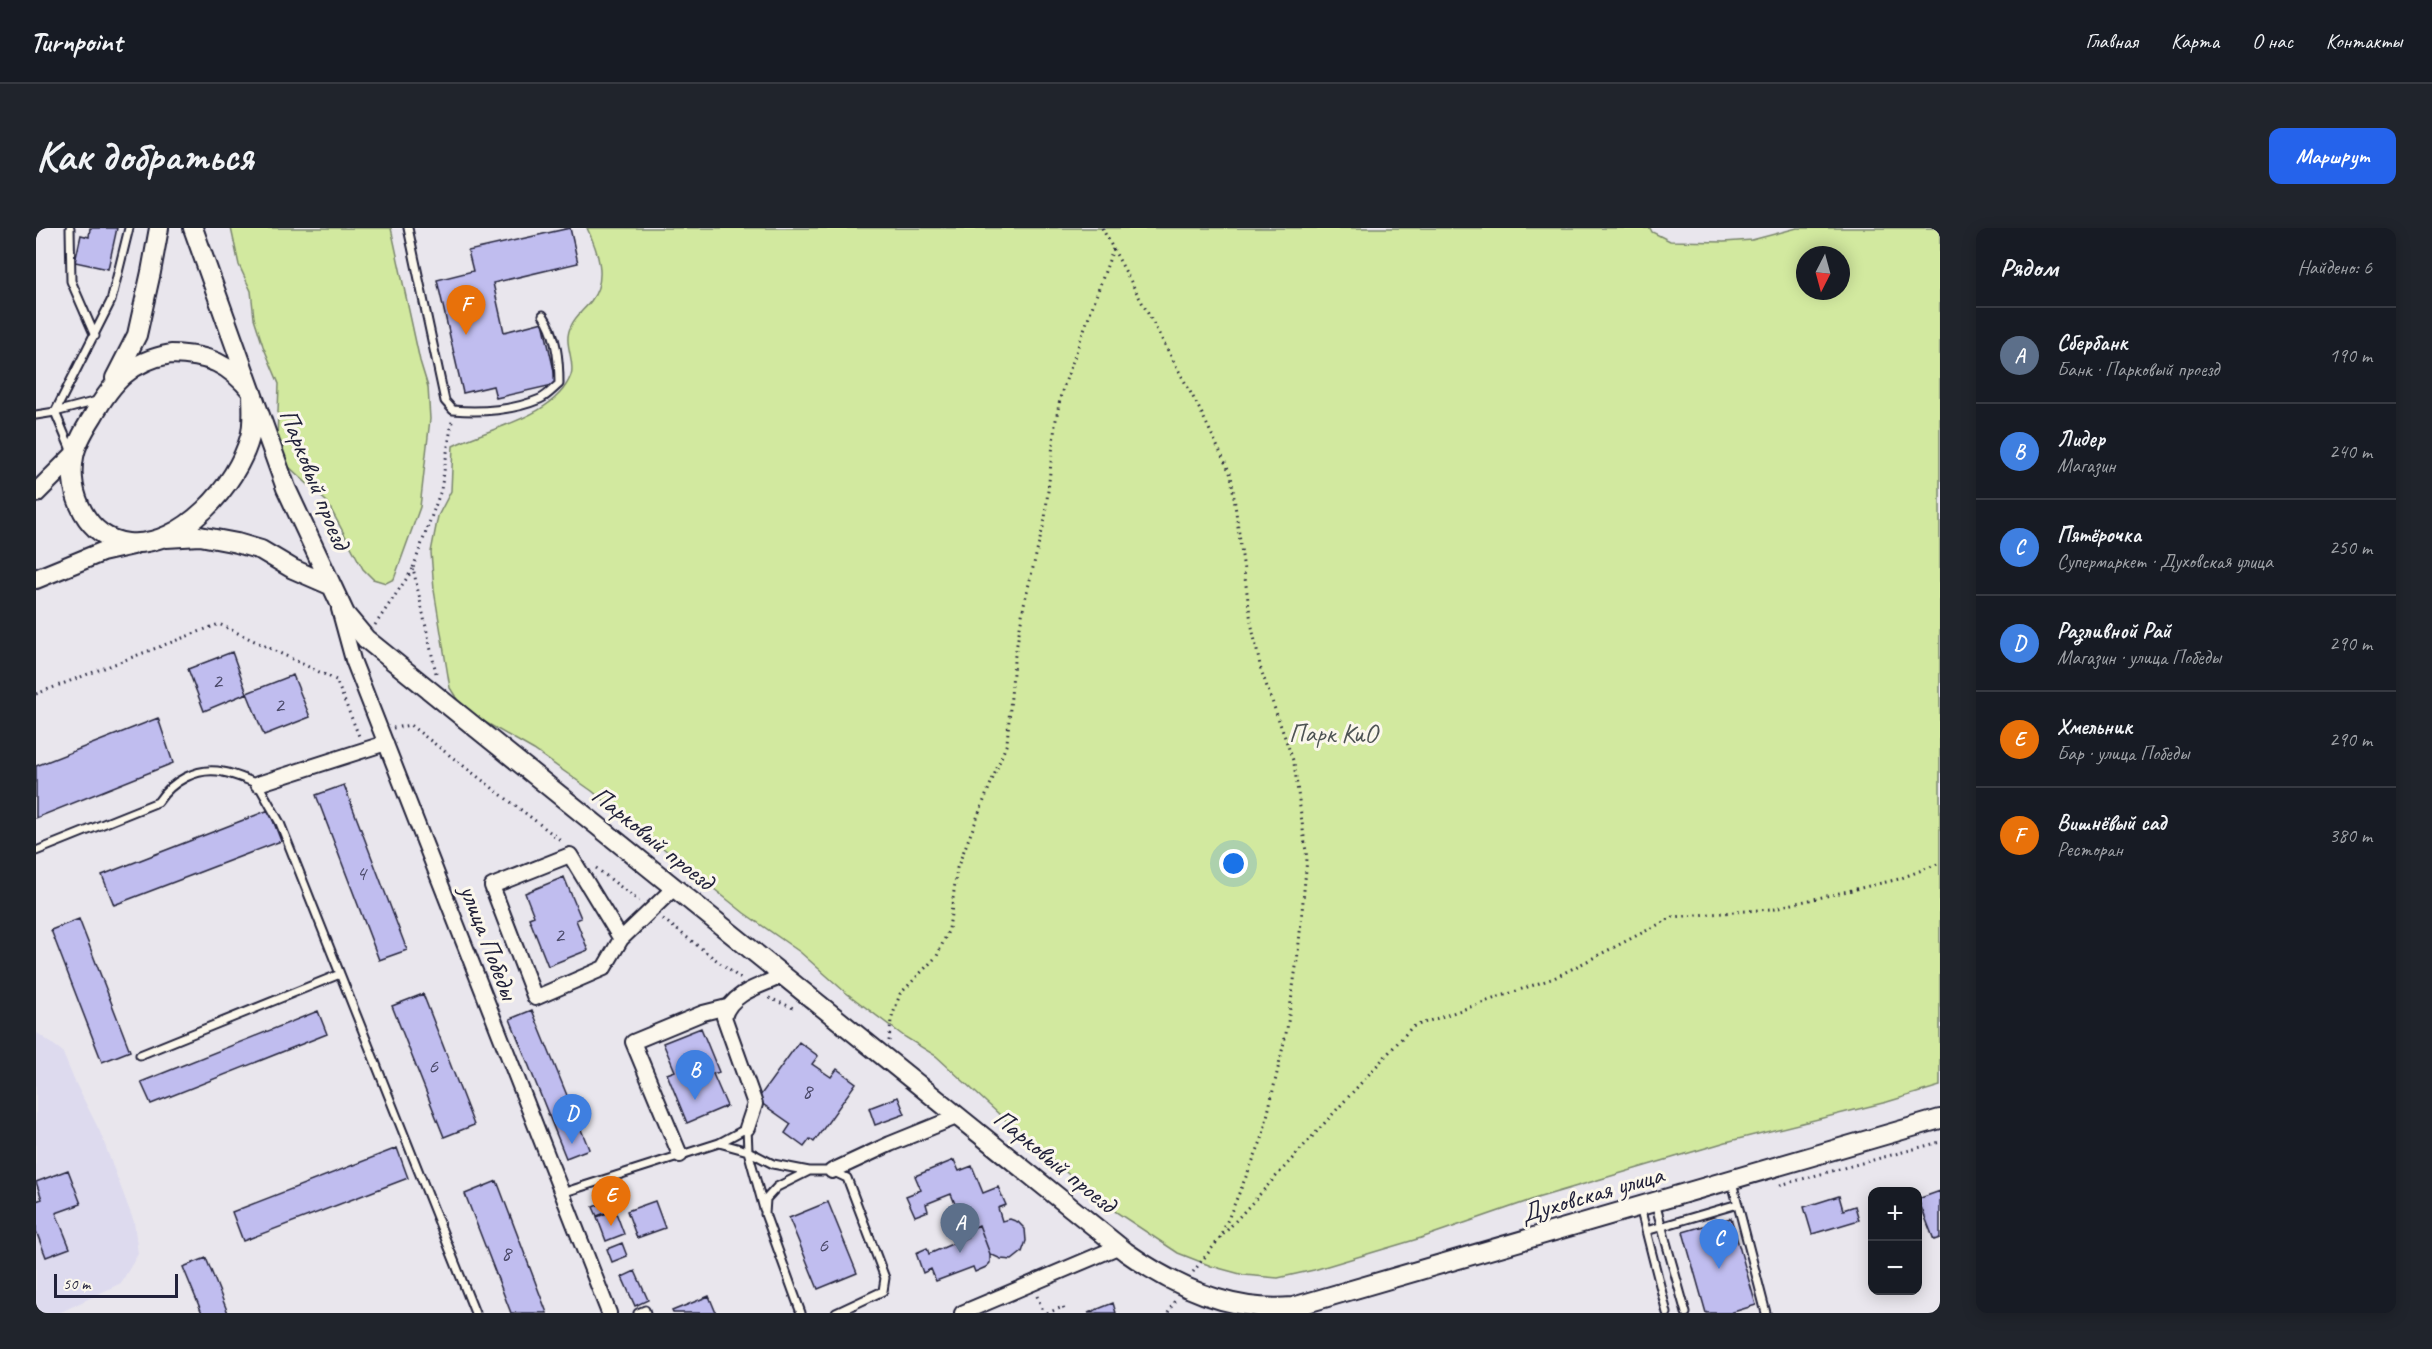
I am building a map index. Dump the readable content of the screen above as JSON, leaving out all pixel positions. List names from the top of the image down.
{
  "streets": {
    "street": ["Парковый проезд", "улица Победы", "Духовская улица"]
  },
  "crossings": [
    ["Парковый проезд", "улица Победы"],
    ["Парковый проезд", "Духовская улица"]
  ],
  "parks": ["Парк КиО"],
  "house_numbers": [
    "2",
    "2",
    "4",
    "2",
    "6",
    "8",
    "6",
    "8"
  ],
  "scale_bar": "50 m",
  "north": "bottom",
  "page": {
    "header": "Turnpoint",
    "nav": [
      "Главная",
      "Карта",
      "О нас",
      "Контакты"
    ],
    "buttons": "Маршрут",
    "title": "Как добраться",
    "heading": ["Рядом", "Найдено: 6"],
    "pins": [
      "F",
      "B",
      "D",
      "E",
      "A",
      "C"
    ],
    "list": [
      {
        "mark": "A",
        "name": "Сбербанк",
        "note": "Банк · Парковый проезд",
        "value": "190 m"
      },
      {
        "mark": "B",
        "name": "Лидер",
        "note": "Магазин",
        "value": "240 m"
      },
      {
        "mark": "C",
        "name": "Пятёрочка",
        "note": "Супермаркет · Духовская улица",
        "value": "250 m"
      },
      {
        "mark": "D",
        "name": "Разливной Рай",
        "note": "Магазин · улица Победы",
        "value": "290 m"
      },
      {
        "mark": "E",
        "name": "Хмельник",
        "note": "Бар · улица Победы",
        "value": "290 m"
      },
      {
        "mark": "F",
        "name": "Вишнёвый сад",
        "note": "Ресторан",
        "value": "380 m"
      }
    ],
    "map_buttons": ["+", "−"],
    "scale": "50 m"
  }
}
